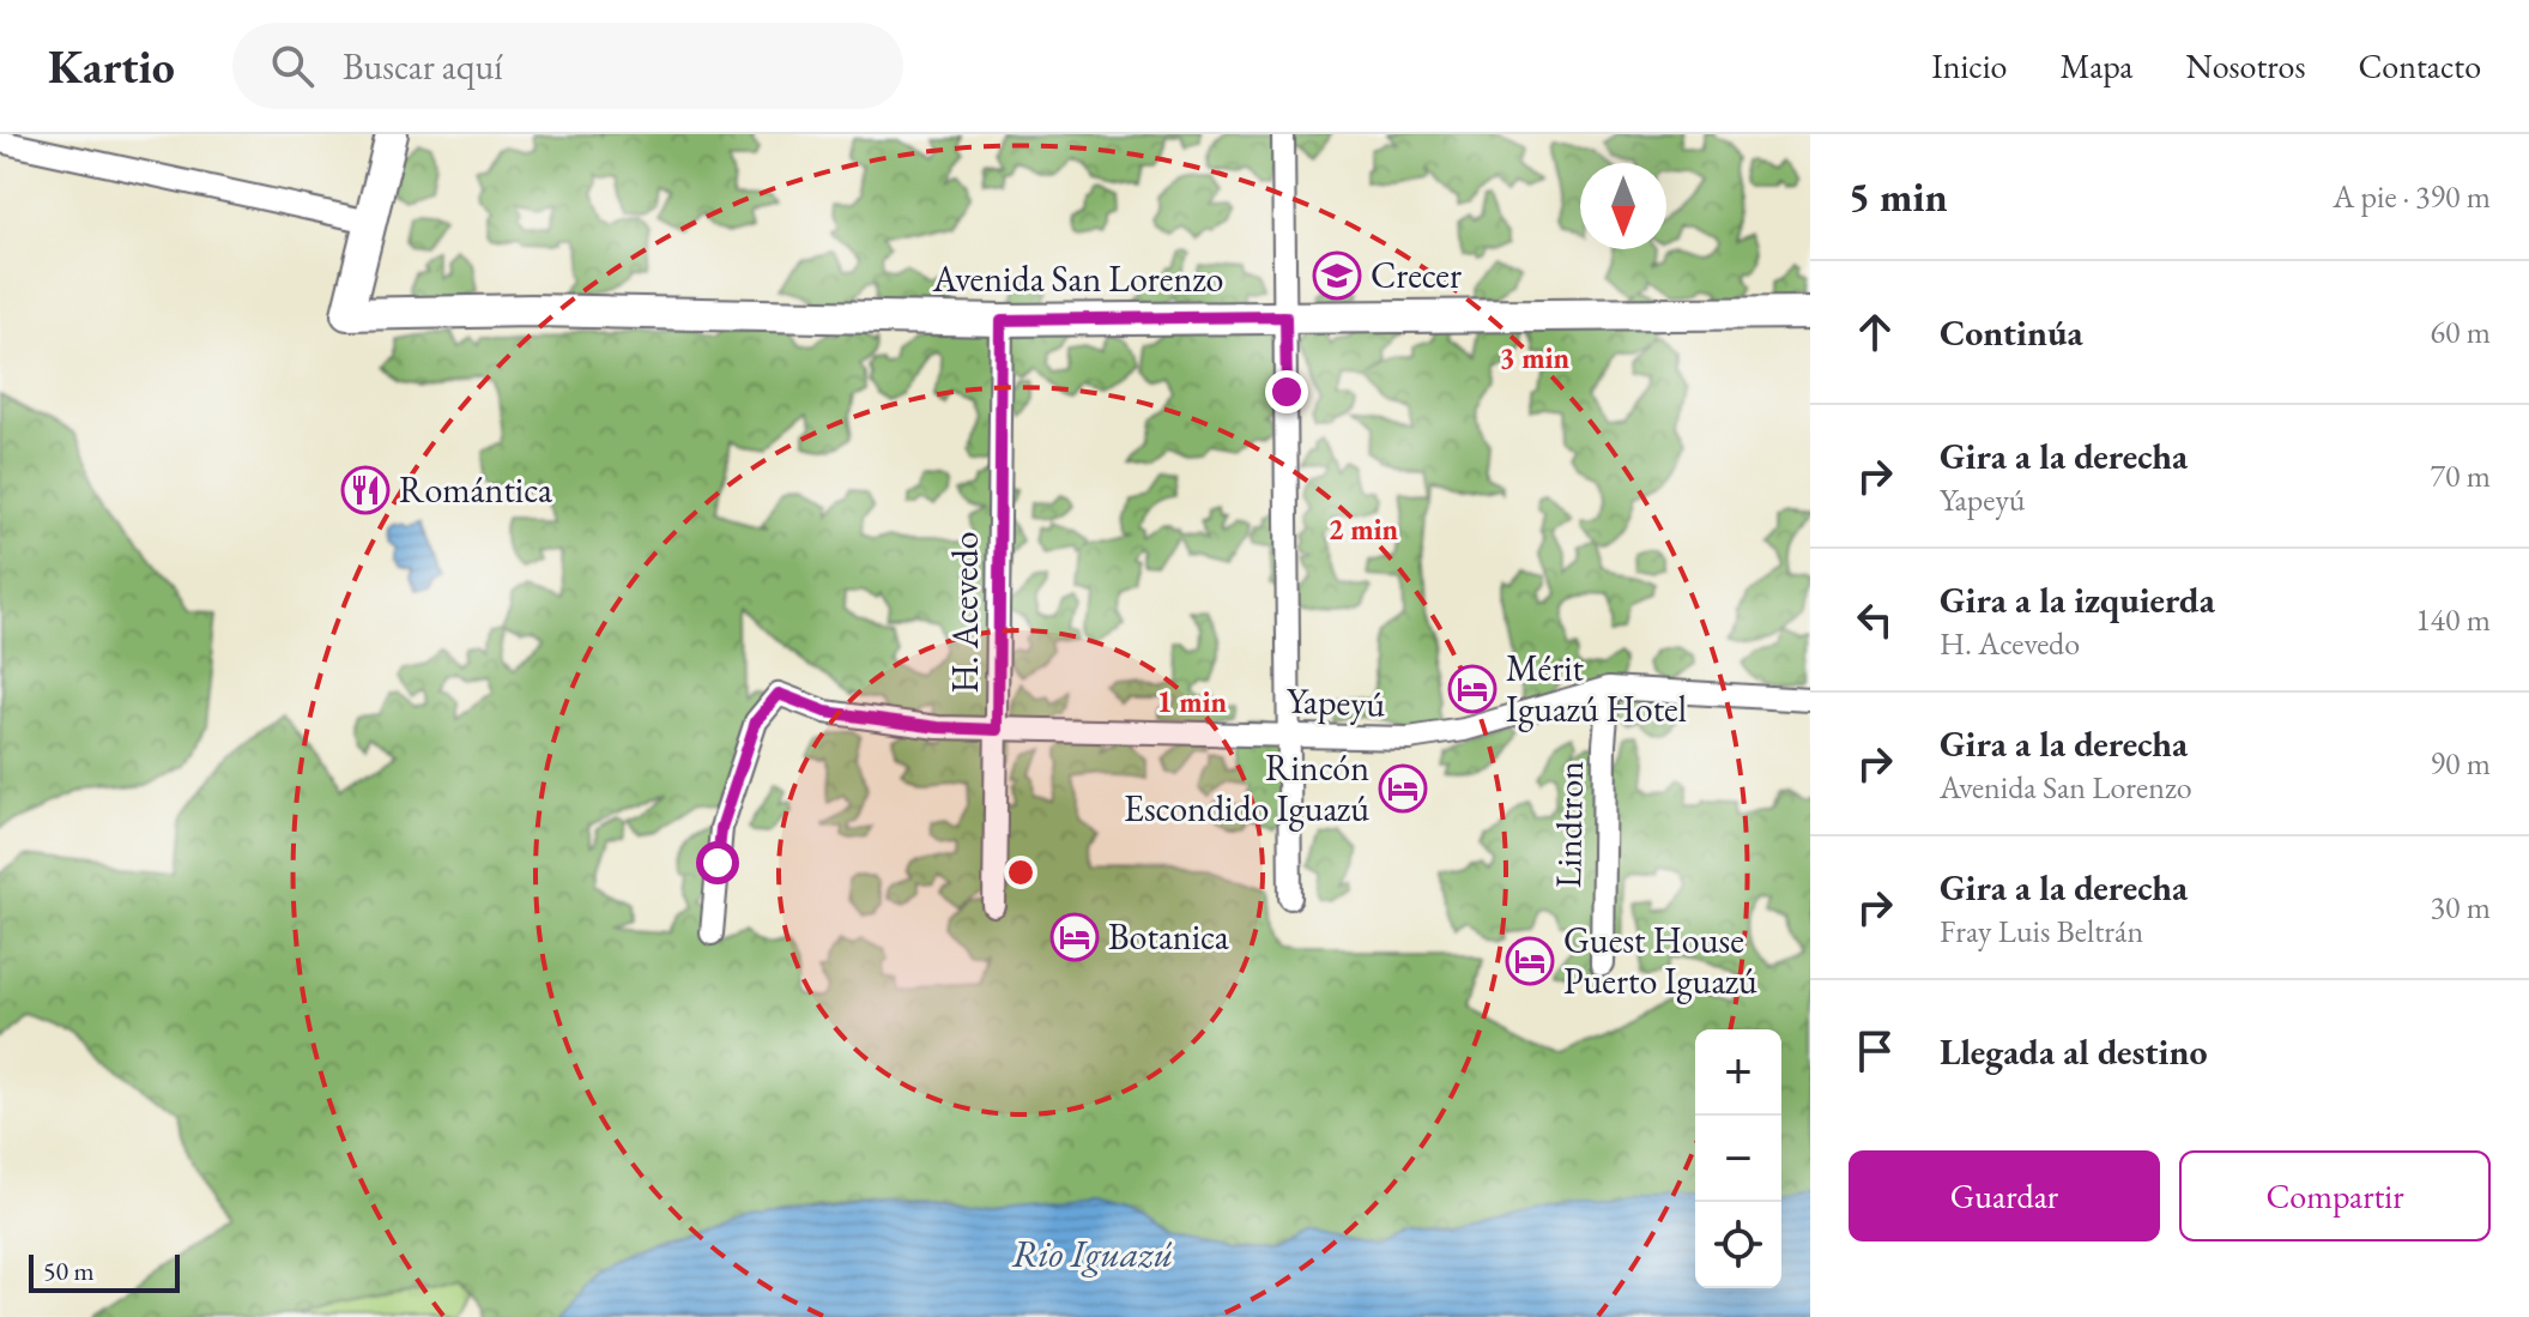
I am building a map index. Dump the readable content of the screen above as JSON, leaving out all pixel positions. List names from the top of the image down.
{
  "streets": {
    "street": [
      "Avenida San Lorenzo",
      "H. Acevedo",
      "Yapeyú",
      "Lindtron"
    ]
  },
  "crossings": [
    ["Avenida San Lorenzo", "H. Acevedo"],
    ["H. Acevedo", "Yapeyú"],
    ["Yapeyú", "Lindtron"]
  ],
  "water": ["Rio Iguazú"],
  "places": {
    "school or university": ["Crecer"],
    "restaurant": ["Romántica"],
    "hotel": [
      "Mérit Iguazú Hotel",
      "Rincón Escondido Iguazú",
      "Botanica",
      "Guest House Puerto Iguazú"
    ]
  },
  "scale_bar": "50 m",
  "north": "bottom",
  "page": {
    "header": "Kartio",
    "search": "Buscar aquí",
    "nav": [
      "Inicio",
      "Mapa",
      "Nosotros",
      "Contacto"
    ],
    "heading": ["5 min", "A pie · 390 m"],
    "list": [
      ["Continúa", "60 m"],
      ["Gira a la derecha", "Yapeyú", "70 m"],
      ["Gira a la izquierda", "H. Acevedo", "140 m"],
      ["Gira a la derecha", "Avenida San Lorenzo", "90 m"],
      ["Gira a la derecha", "Fray Luis Beltrán", "30 m"],
      "Llegada al destino"
    ],
    "map_buttons": ["+", "−"],
    "buttons": ["Guardar", "Compartir"],
    "scale": "50 m"
  },
  "rings": ["3 min", "2 min", "1 min"]
}
